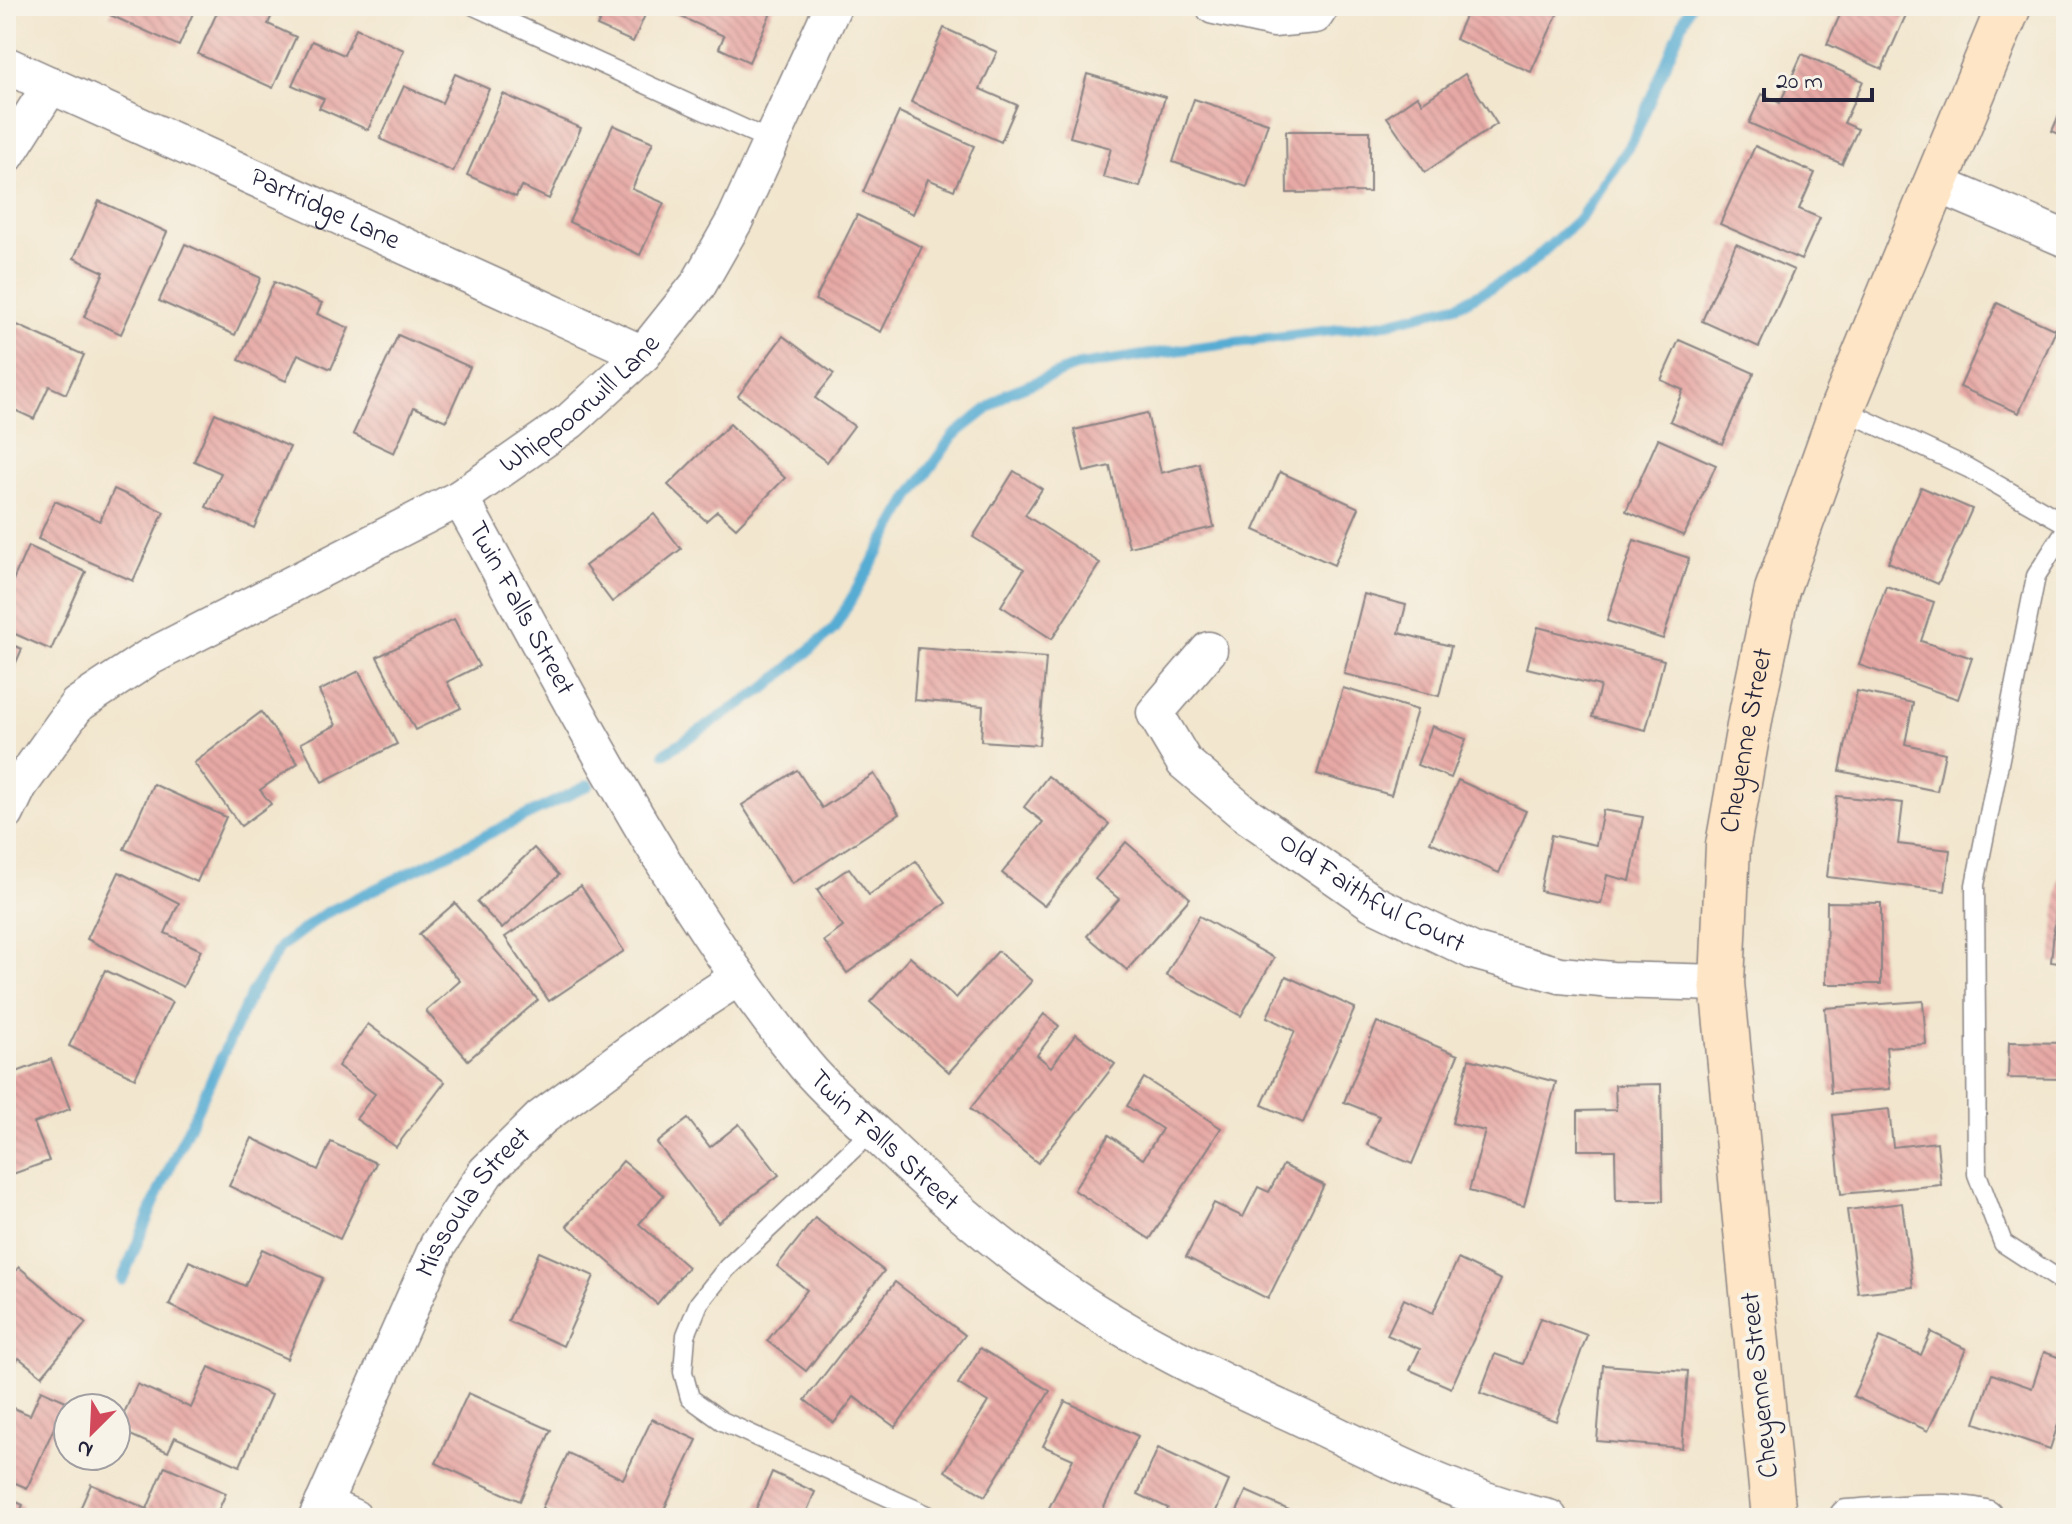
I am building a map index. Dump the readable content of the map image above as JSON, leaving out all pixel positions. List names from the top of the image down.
{
  "streets": {
    "street": [
      "Partridge Lane",
      "Whippoorwill Lane",
      "Twin Falls Street",
      "Cheyenne Street",
      "Old Faithful Court",
      "Missoula Street"
    ]
  },
  "crossings": [
    ["Partridge Lane", "Whippoorwill Lane"],
    ["Whippoorwill Lane", "Twin Falls Street"],
    ["Twin Falls Street", "Missoula Street"],
    ["Cheyenne Street", "Old Faithful Court"]
  ],
  "scale_bar": "20 m",
  "north": "bottom left"
}
